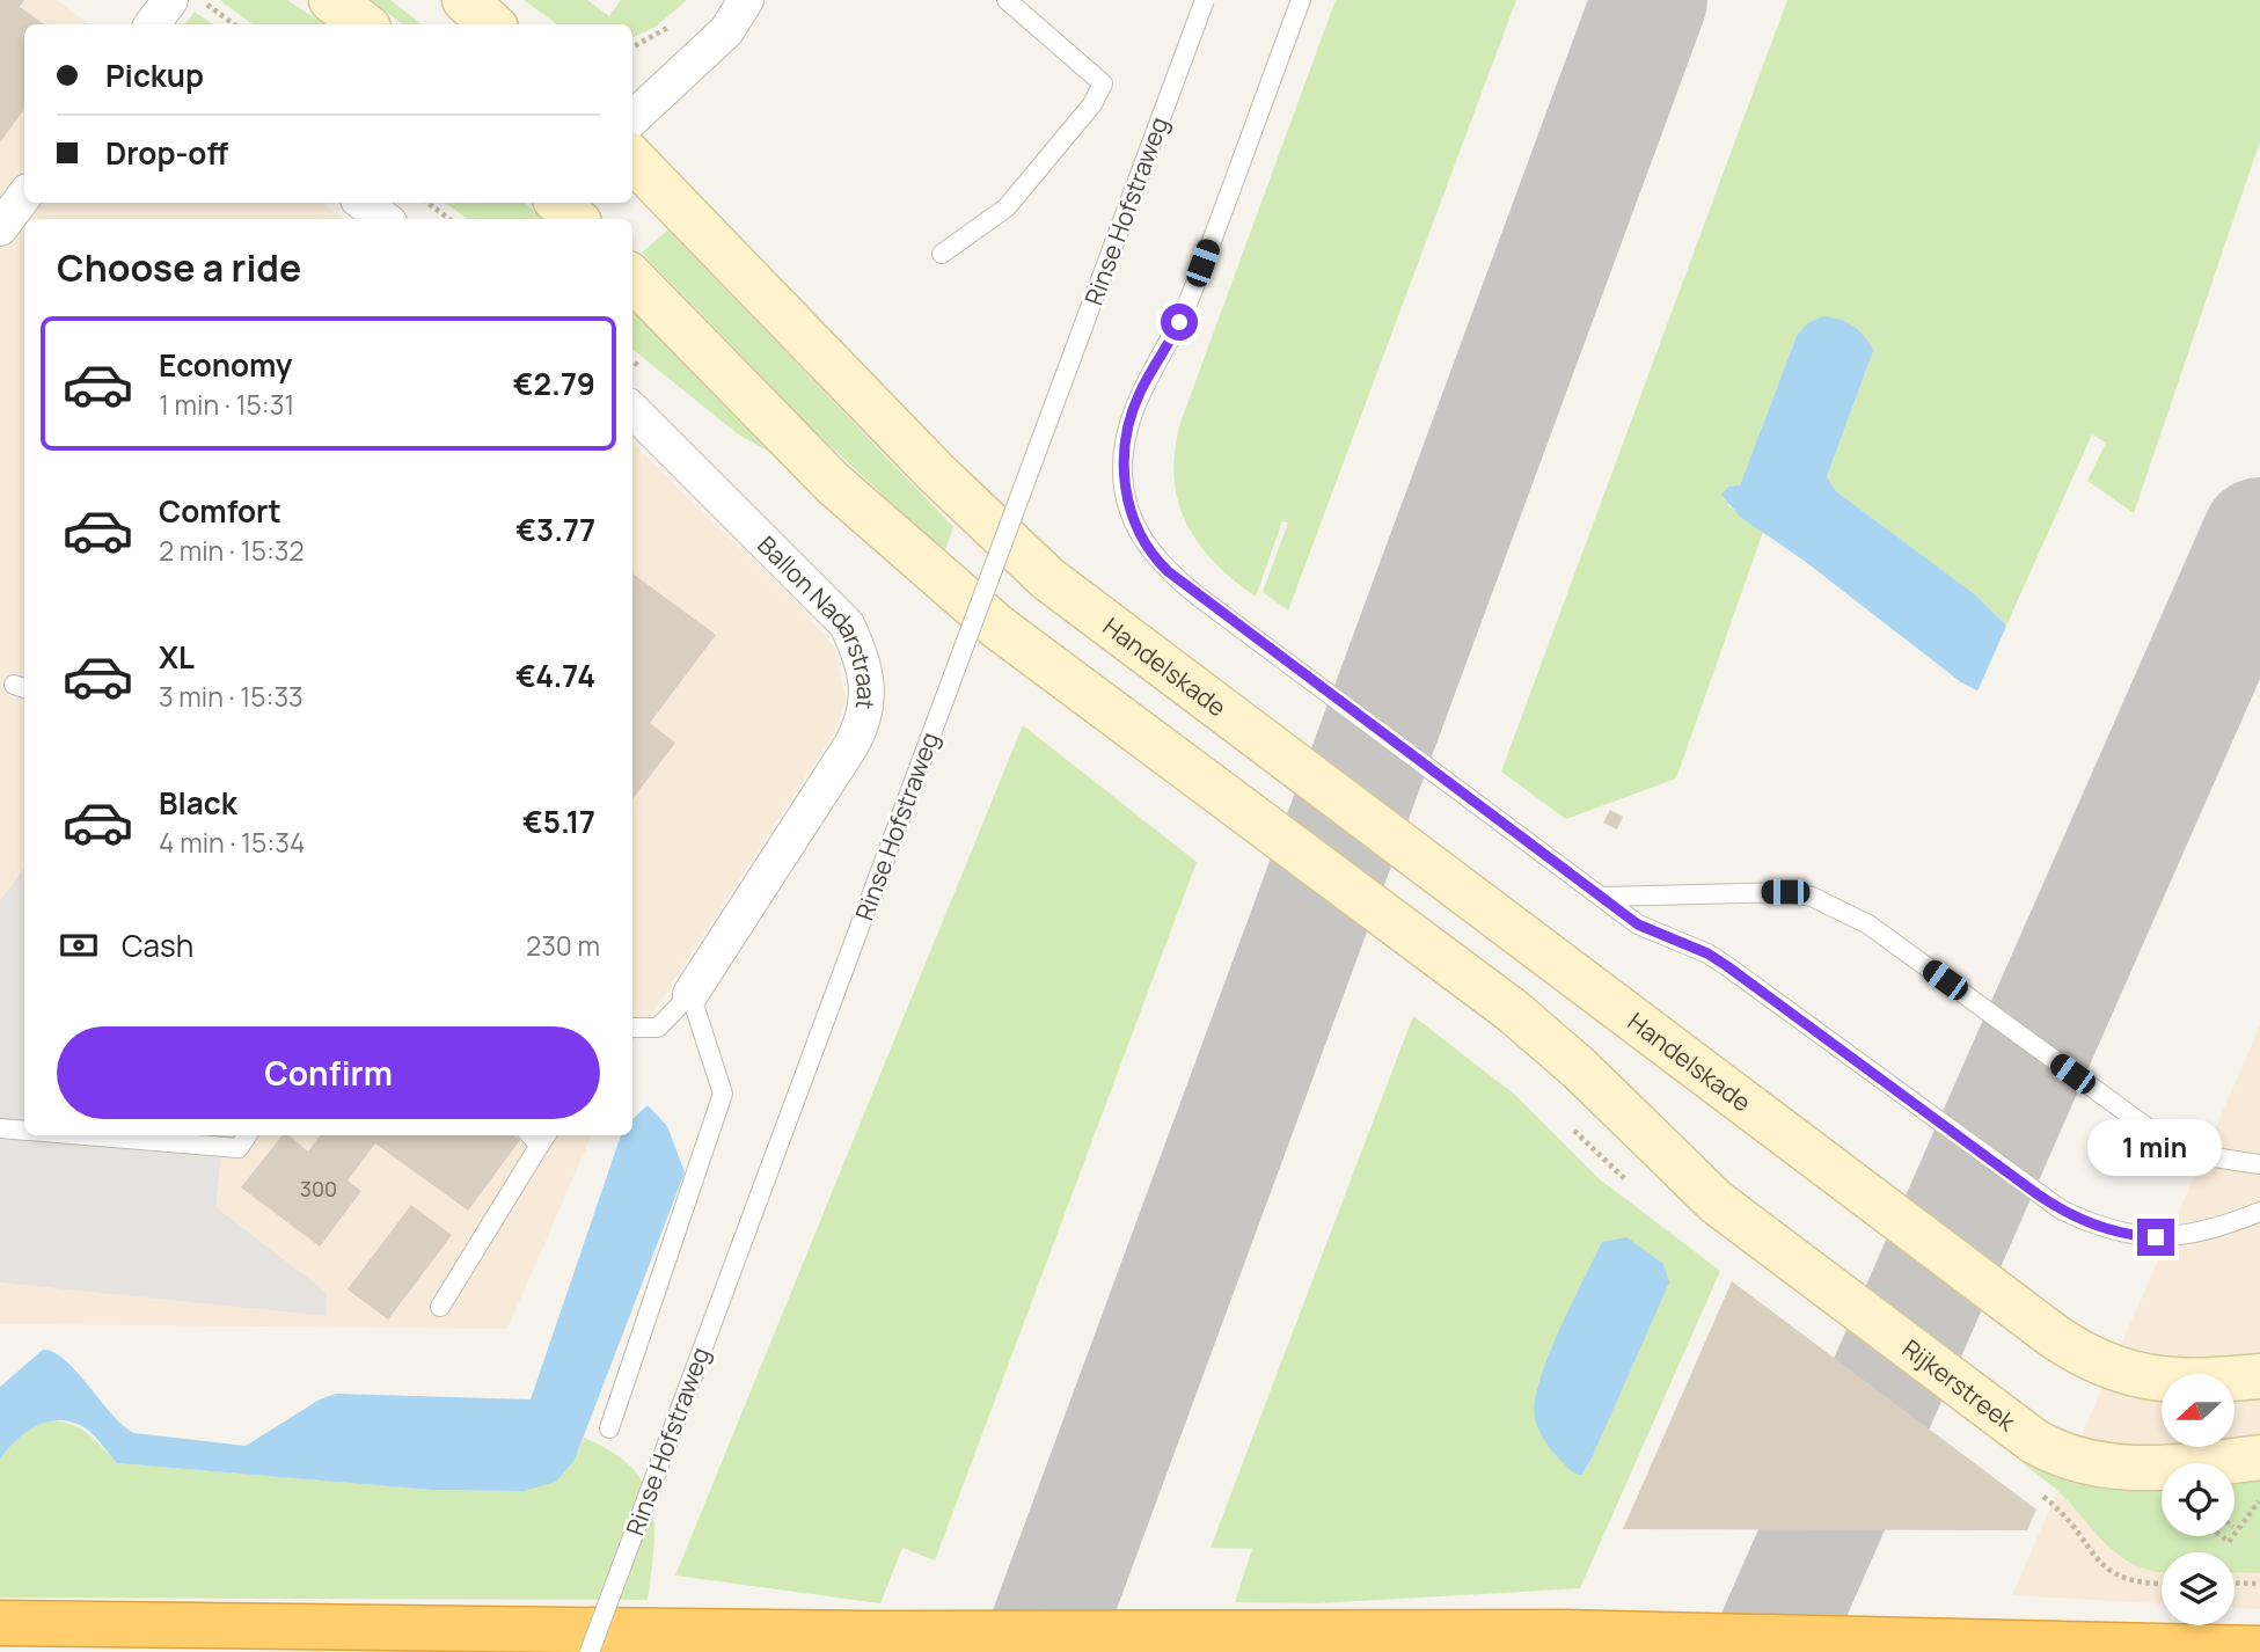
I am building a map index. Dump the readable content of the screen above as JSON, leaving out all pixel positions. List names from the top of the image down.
{
  "streets": {
    "street": ["Ballon Nadarstraat", "Handelskade", "Rijkerstreek"],
    "lane": ["Rinse Hofstraweg"]
  },
  "house_numbers": ["300"],
  "north": "left",
  "page": {
    "banner": ["Pickup", "Drop-off"],
    "heading": "Choose a ride",
    "list": [
      {
        "name": "Economy",
        "note": "1 min · 15:31",
        "value": "€2.79"
      },
      {
        "name": "Comfort",
        "note": "2 min · 15:32",
        "value": "€3.77"
      },
      {
        "name": "XL",
        "note": "3 min · 15:33",
        "value": "€4.74"
      },
      {
        "name": "Black",
        "note": "4 min · 15:34",
        "value": "€5.17"
      }
    ],
    "pay": ["Cash", "230 m"],
    "buttons": "Confirm",
    "bubble": "1 min"
  }
}
